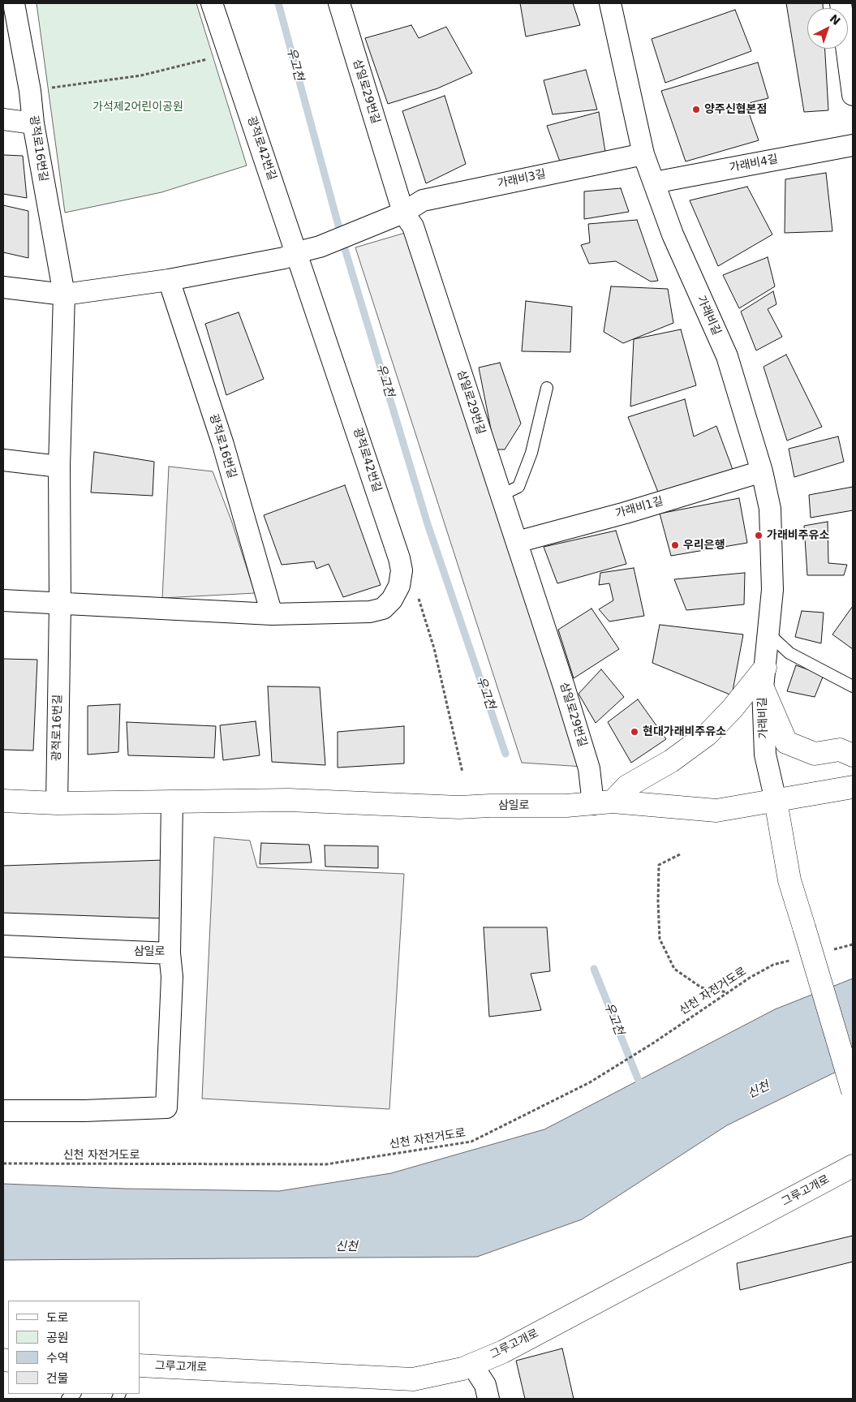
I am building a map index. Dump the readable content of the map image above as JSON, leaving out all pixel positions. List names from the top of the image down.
{
  "streets": {
    "main road": ["삼일로", "그루고개로"],
    "street": [
      "삼일로29번길",
      "광적로16번길",
      "광적로42번길",
      "가래비4길",
      "가래비3길",
      "가래비길",
      "가래비1길"
    ],
    "path": ["신천 자전거도로"]
  },
  "crossings": [
    ["삼일로29번길", "가래비3길"],
    ["삼일로29번길", "가래비1길"],
    ["삼일로29번길", "삼일로"],
    ["광적로16번길", "광적로42번길"],
    ["광적로16번길", "삼일로"],
    ["광적로42번길", "가래비3길"],
    ["가래비4길", "가래비길"],
    ["가래비3길", "가래비길"],
    ["가래비길", "가래비1길"],
    ["가래비길", "삼일로"]
  ],
  "water": ["우고천", "신천"],
  "parks": ["가석제2어린이공원"],
  "places": [
    "양주신협본점",
    "가래비주유소",
    "우리은행",
    "현대가래비주유소"
  ],
  "legend": [
    "도로",
    "공원",
    "수역",
    "건물"
  ],
  "north": "top right"
}
